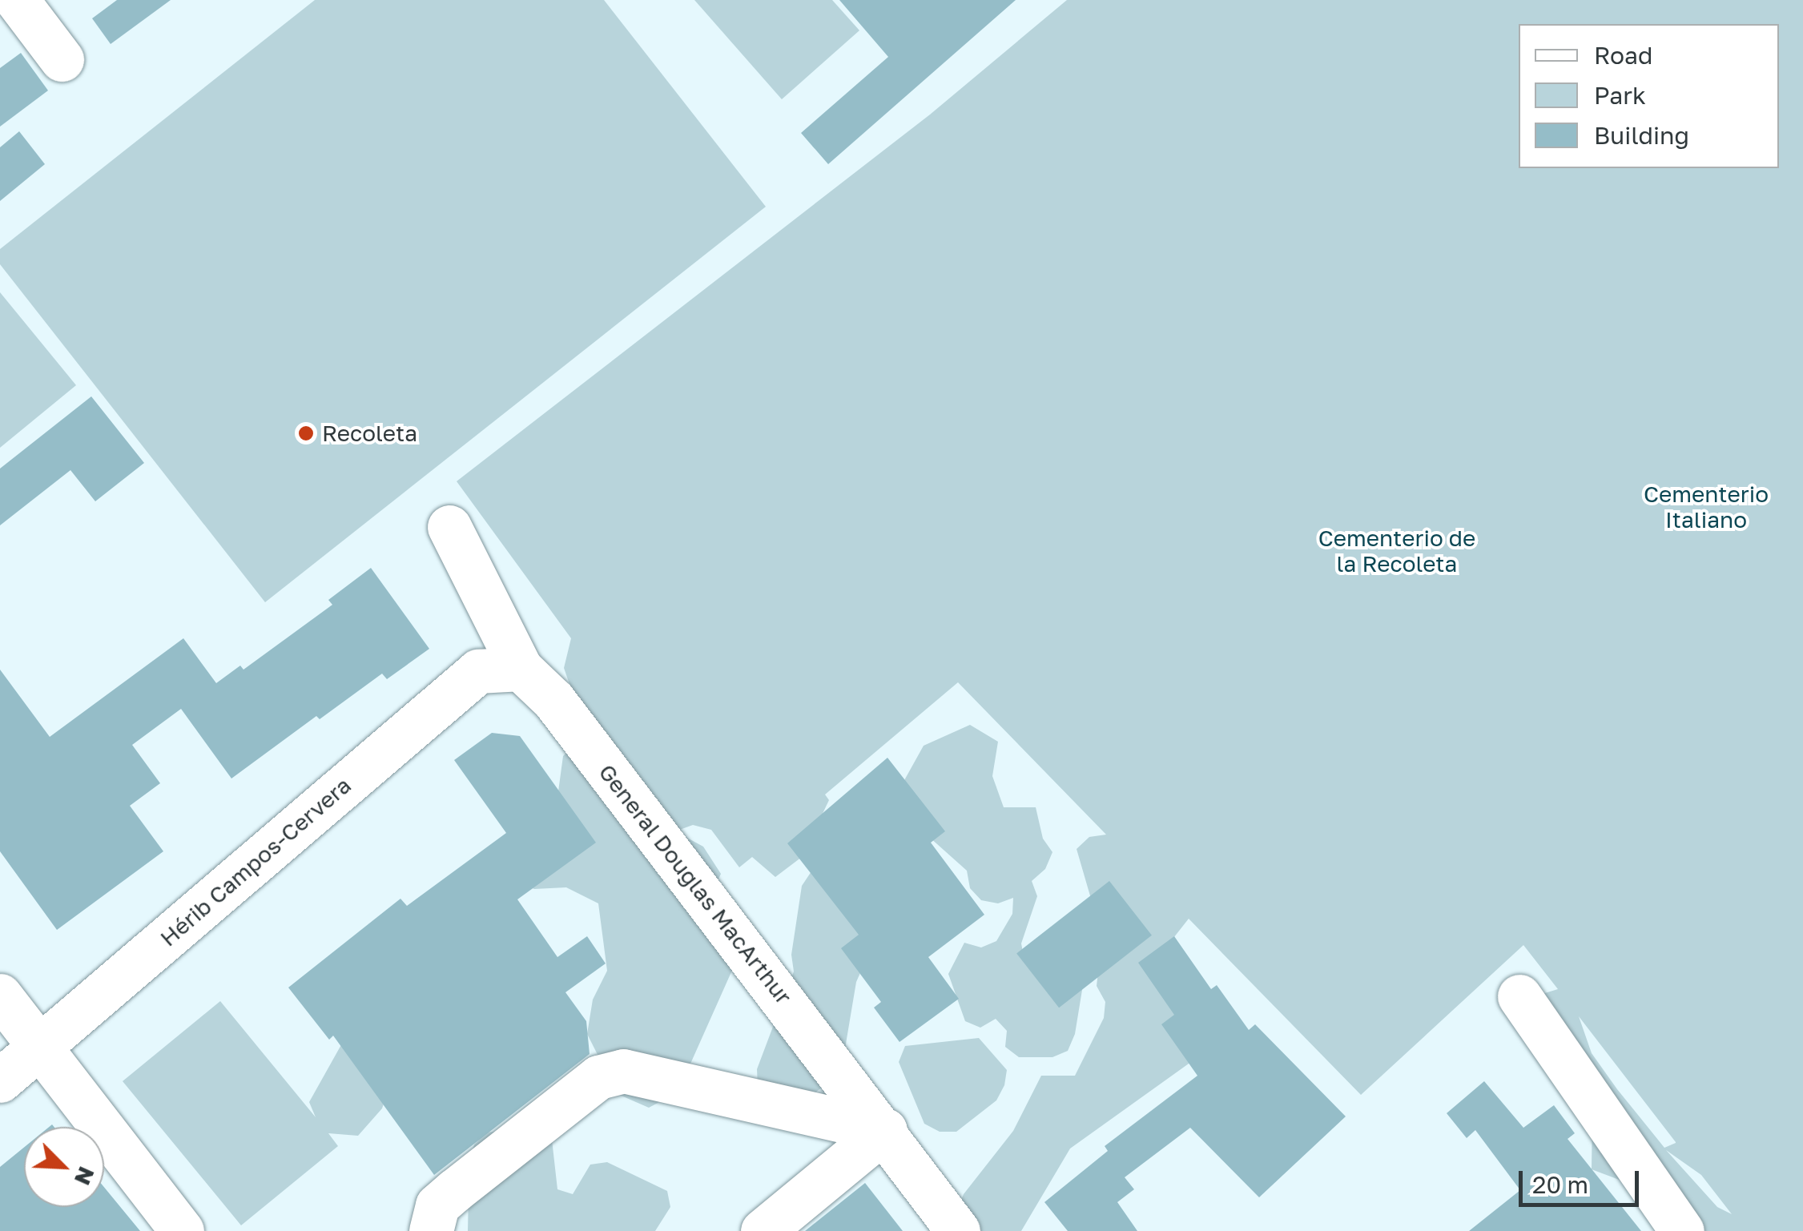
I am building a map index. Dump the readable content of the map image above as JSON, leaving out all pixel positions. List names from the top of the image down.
{
  "streets": {
    "street": ["Hérib Campos-Cervera", "General Douglas MacArthur"]
  },
  "crossings": [
    ["Hérib Campos-Cervera", "General Douglas MacArthur"]
  ],
  "parks": ["Cementerio Italiano", "Cementerio de la Recoleta"],
  "places": ["Recoleta"],
  "legend": ["Road", "Park", "Building"],
  "scale_bar": "20 m",
  "north": "bottom right"
}
